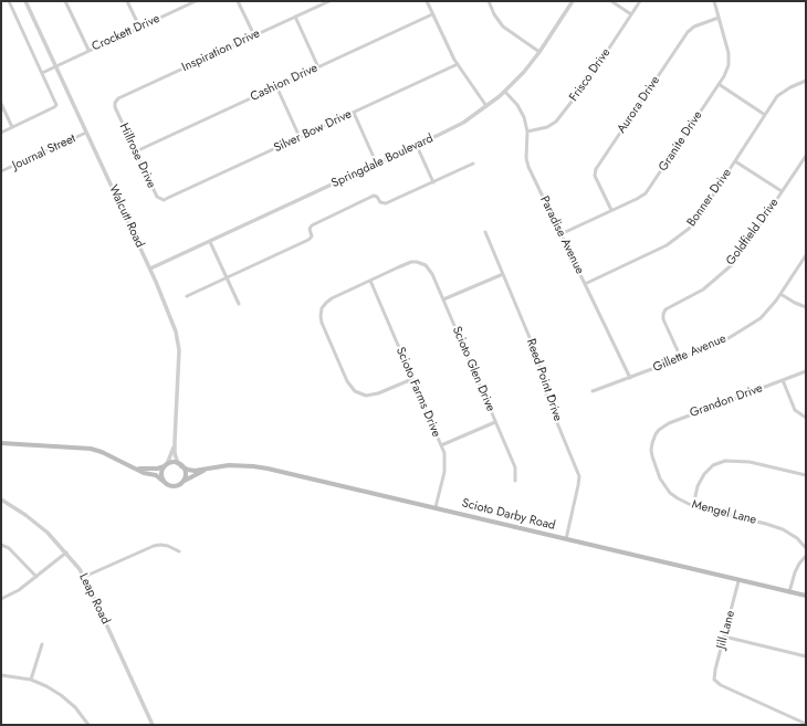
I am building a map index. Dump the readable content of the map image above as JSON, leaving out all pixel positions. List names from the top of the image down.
{
  "streets": {
    "main road": ["Scioto Darby Road"],
    "street": [
      "Crockett Drive",
      "Inspiration Drive",
      "Frisco Drive",
      "Cashion Drive",
      "Aurora Drive",
      "Silver Bow Drive",
      "Granite Drive",
      "Journal Street",
      "Hillrose Drive",
      "Springdale Boulevard",
      "Bonner Drive",
      "Walcutt Road",
      "Goldfield Drive",
      "Paradise Avenue",
      "Gillette Avenue",
      "Scioto Glen Drive",
      "Reed Point Drive",
      "Scioto Farms Drive",
      "Grandon Drive",
      "Mengel Lane",
      "Leap Road",
      "Jill Lane"
    ]
  },
  "crossings": [
    ["Crockett Drive", "Walcutt Road"],
    ["Inspiration Drive", "Hillrose Drive"],
    ["Frisco Drive", "Paradise Avenue"],
    ["Cashion Drive", "Hillrose Drive"],
    ["Aurora Drive", "Granite Drive"],
    ["Silver Bow Drive", "Hillrose Drive"],
    ["Granite Drive", "Paradise Avenue"],
    ["Journal Street", "Walcutt Road"],
    ["Springdale Boulevard", "Walcutt Road"],
    ["Springdale Boulevard", "Paradise Avenue"],
    ["Bonner Drive", "Paradise Avenue"],
    ["Walcutt Road", "Scioto Darby Road"],
    ["Goldfield Drive", "Gillette Avenue"],
    ["Paradise Avenue", "Gillette Avenue"],
    ["Scioto Glen Drive", "Scioto Farms Drive"],
    ["Reed Point Drive", "Scioto Darby Road"],
    ["Scioto Farms Drive", "Scioto Darby Road"],
    ["Grandon Drive", "Mengel Lane"],
    ["Scioto Darby Road", "Jill Lane"]
  ]
}
